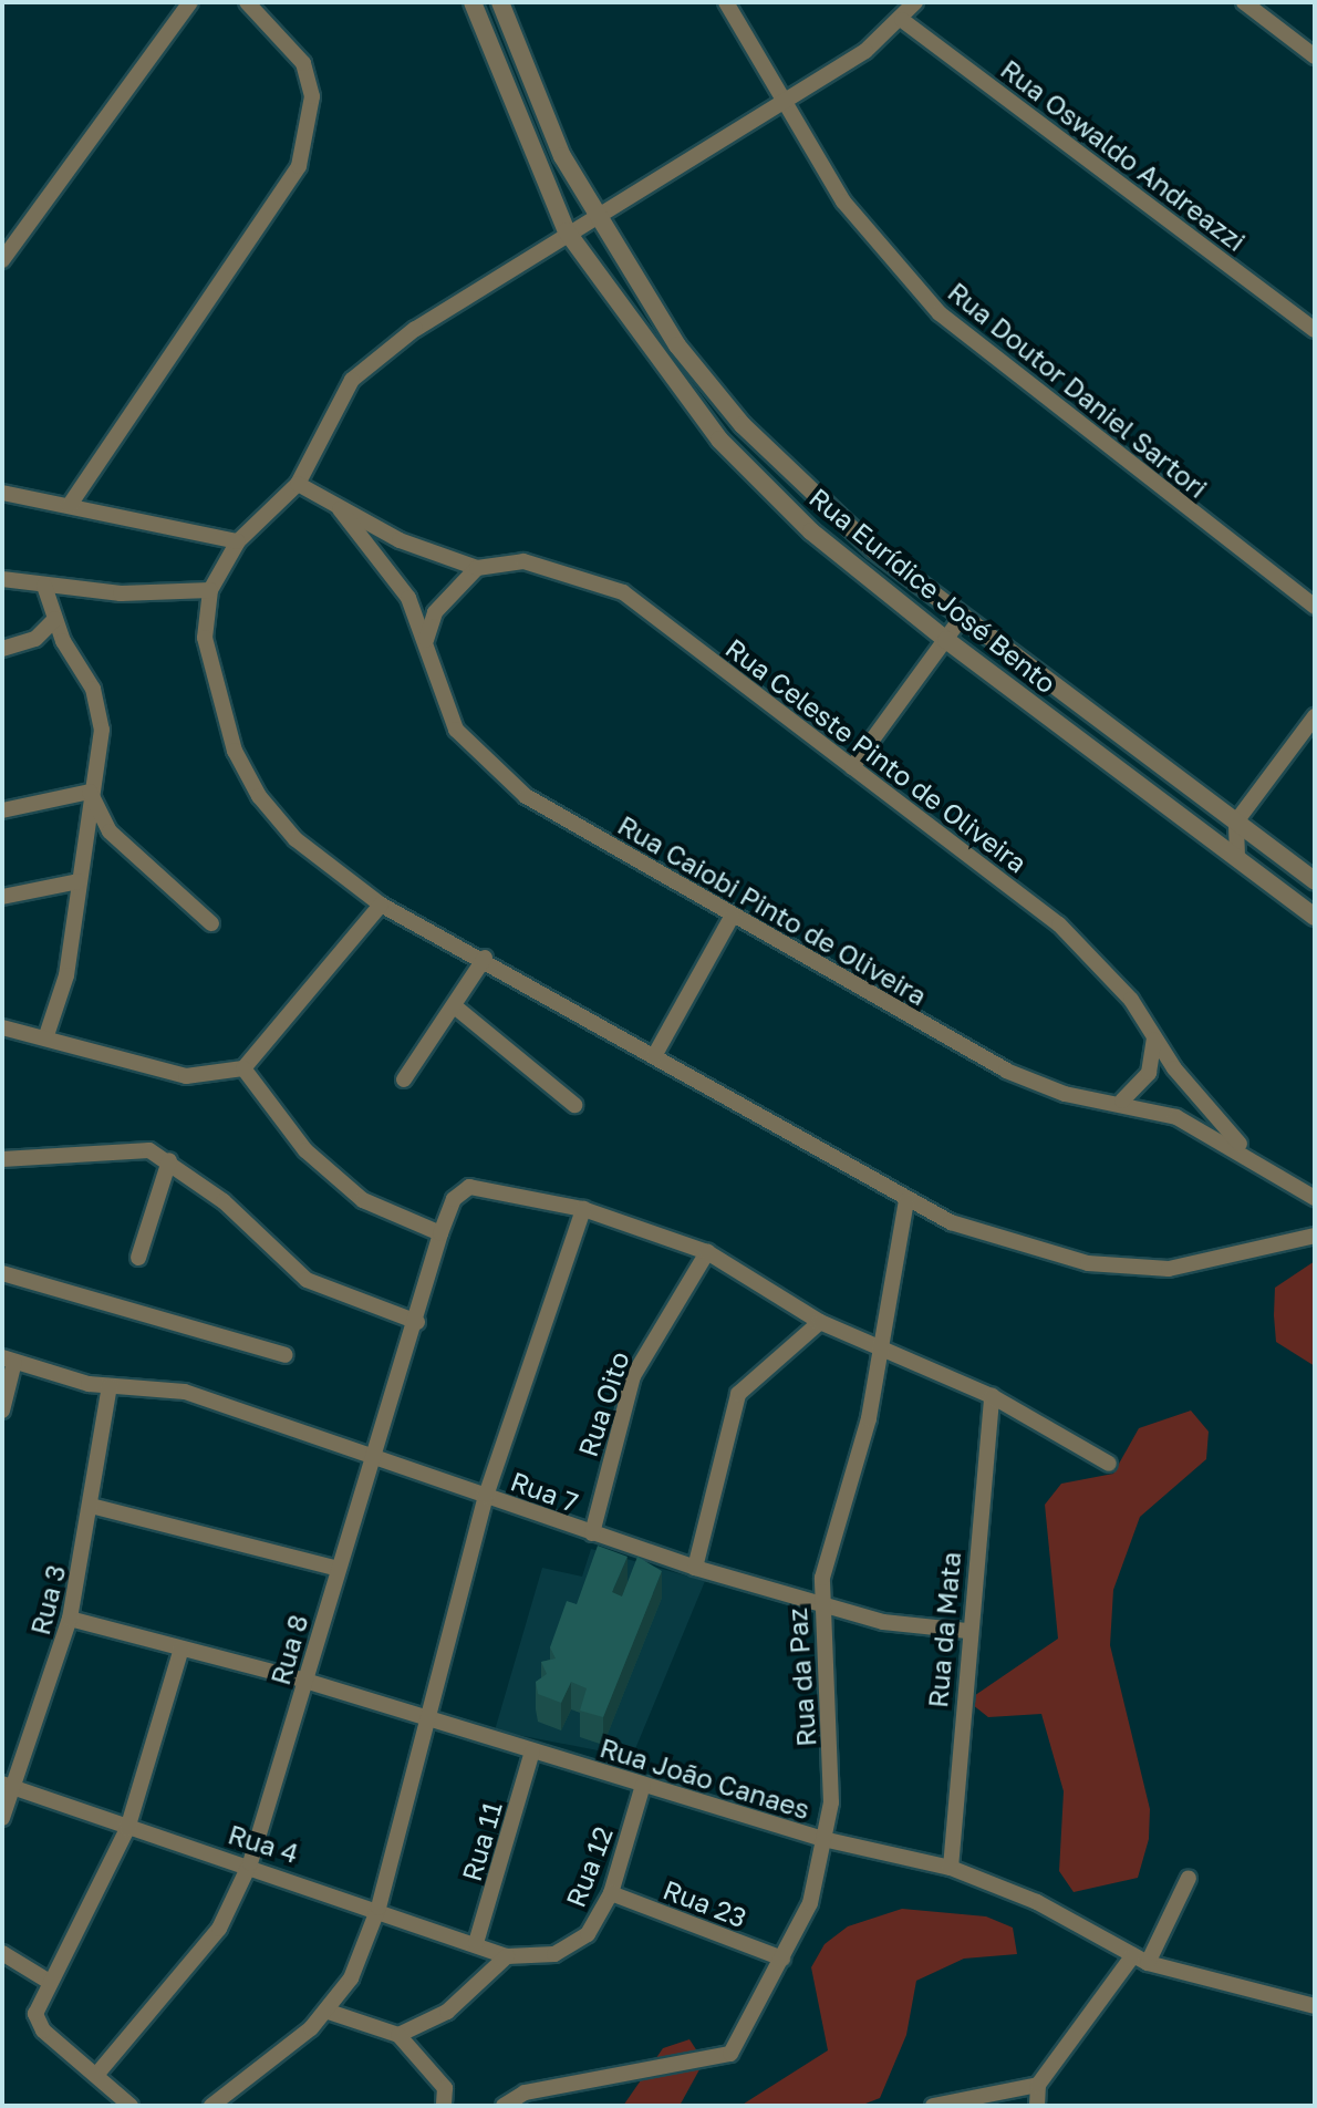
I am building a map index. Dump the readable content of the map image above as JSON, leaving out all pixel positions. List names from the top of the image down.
{
  "streets": {
    "street": [
      "Rua Oswaldo Andreazzi",
      "Rua Doutor Daniel Sartori",
      "Rua Eurídice José Bento",
      "Rua Celeste Pinto de Oliveira",
      "Rua Caiobi Pinto de Oliveira",
      "Rua Oito",
      "Rua 7",
      "Rua 3",
      "Rua da Mata",
      "Rua 8",
      "Rua da Paz",
      "Rua João Canaes",
      "Rua 11",
      "Rua 4",
      "Rua 12",
      "Rua 23"
    ]
  },
  "crossings": [
    ["Rua Celeste Pinto de Oliveira", "Rua Caiobi Pinto de Oliveira"],
    ["Rua Oito", "Rua 7"],
    ["Rua 7", "Rua 3"],
    ["Rua 7", "Rua da Mata"],
    ["Rua 7", "Rua 8"],
    ["Rua 7", "Rua da Paz"],
    ["Rua 3", "Rua João Canaes"],
    ["Rua 3", "Rua 4"],
    ["Rua da Mata", "Rua João Canaes"],
    ["Rua 8", "Rua João Canaes"],
    ["Rua 8", "Rua 4"],
    ["Rua da Paz", "Rua João Canaes"],
    ["Rua da Paz", "Rua 23"],
    ["Rua João Canaes", "Rua 11"],
    ["Rua João Canaes", "Rua 12"],
    ["Rua 11", "Rua 4"],
    ["Rua 4", "Rua 12"],
    ["Rua 12", "Rua 23"]
  ]
}
